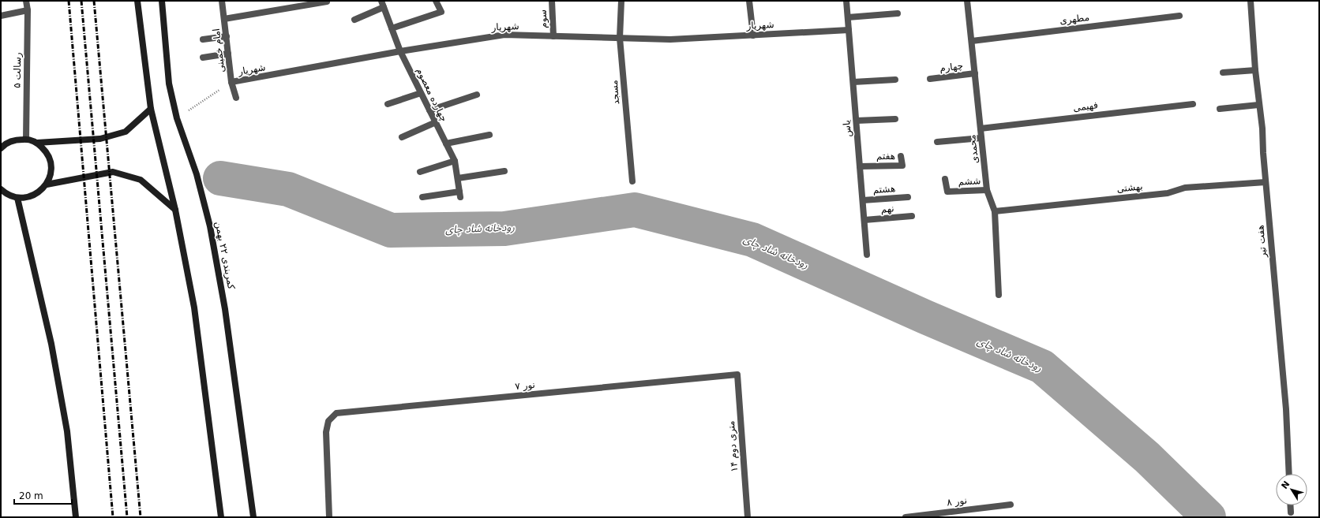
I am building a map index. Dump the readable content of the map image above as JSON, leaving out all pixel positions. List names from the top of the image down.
{
  "streets": {
    "street": [
      "سوم",
      "مطهری",
      "شهریار",
      "امام خمینی",
      "چهارم",
      "رسالت ۵",
      "مسجد",
      "چهارده معصوم",
      "فهیمی",
      "یاس",
      "محمدی",
      "هفتم",
      "ششم",
      "بهشتی",
      "هشتم",
      "نهم",
      "هفت تیر",
      "کمربندی ۲۲ بهمن",
      "نور ۷",
      "۱۴ متری دوم",
      "نور ۸"
    ]
  },
  "crossings": [
    ["سوم", "شهریار"],
    ["مطهری", "محمدی"],
    ["شهریار", "امام خمینی"],
    ["شهریار", "مسجد"],
    ["شهریار", "چهارده معصوم"],
    ["شهریار", "یاس"],
    ["شهریار", "کمربندی ۲۲ بهمن"],
    ["چهارم", "محمدی"],
    ["فهیمی", "محمدی"],
    ["یاس", "هفتم"],
    ["یاس", "هشتم"],
    ["یاس", "نهم"],
    ["محمدی", "ششم"],
    ["محمدی", "بهشتی"],
    ["بهشتی", "هفت تیر"],
    ["نور ۷", "۱۴ متری دوم"]
  ],
  "water": ["رودخانه شاد چای"],
  "scale_bar": "20 m",
  "north": "top left"
}
